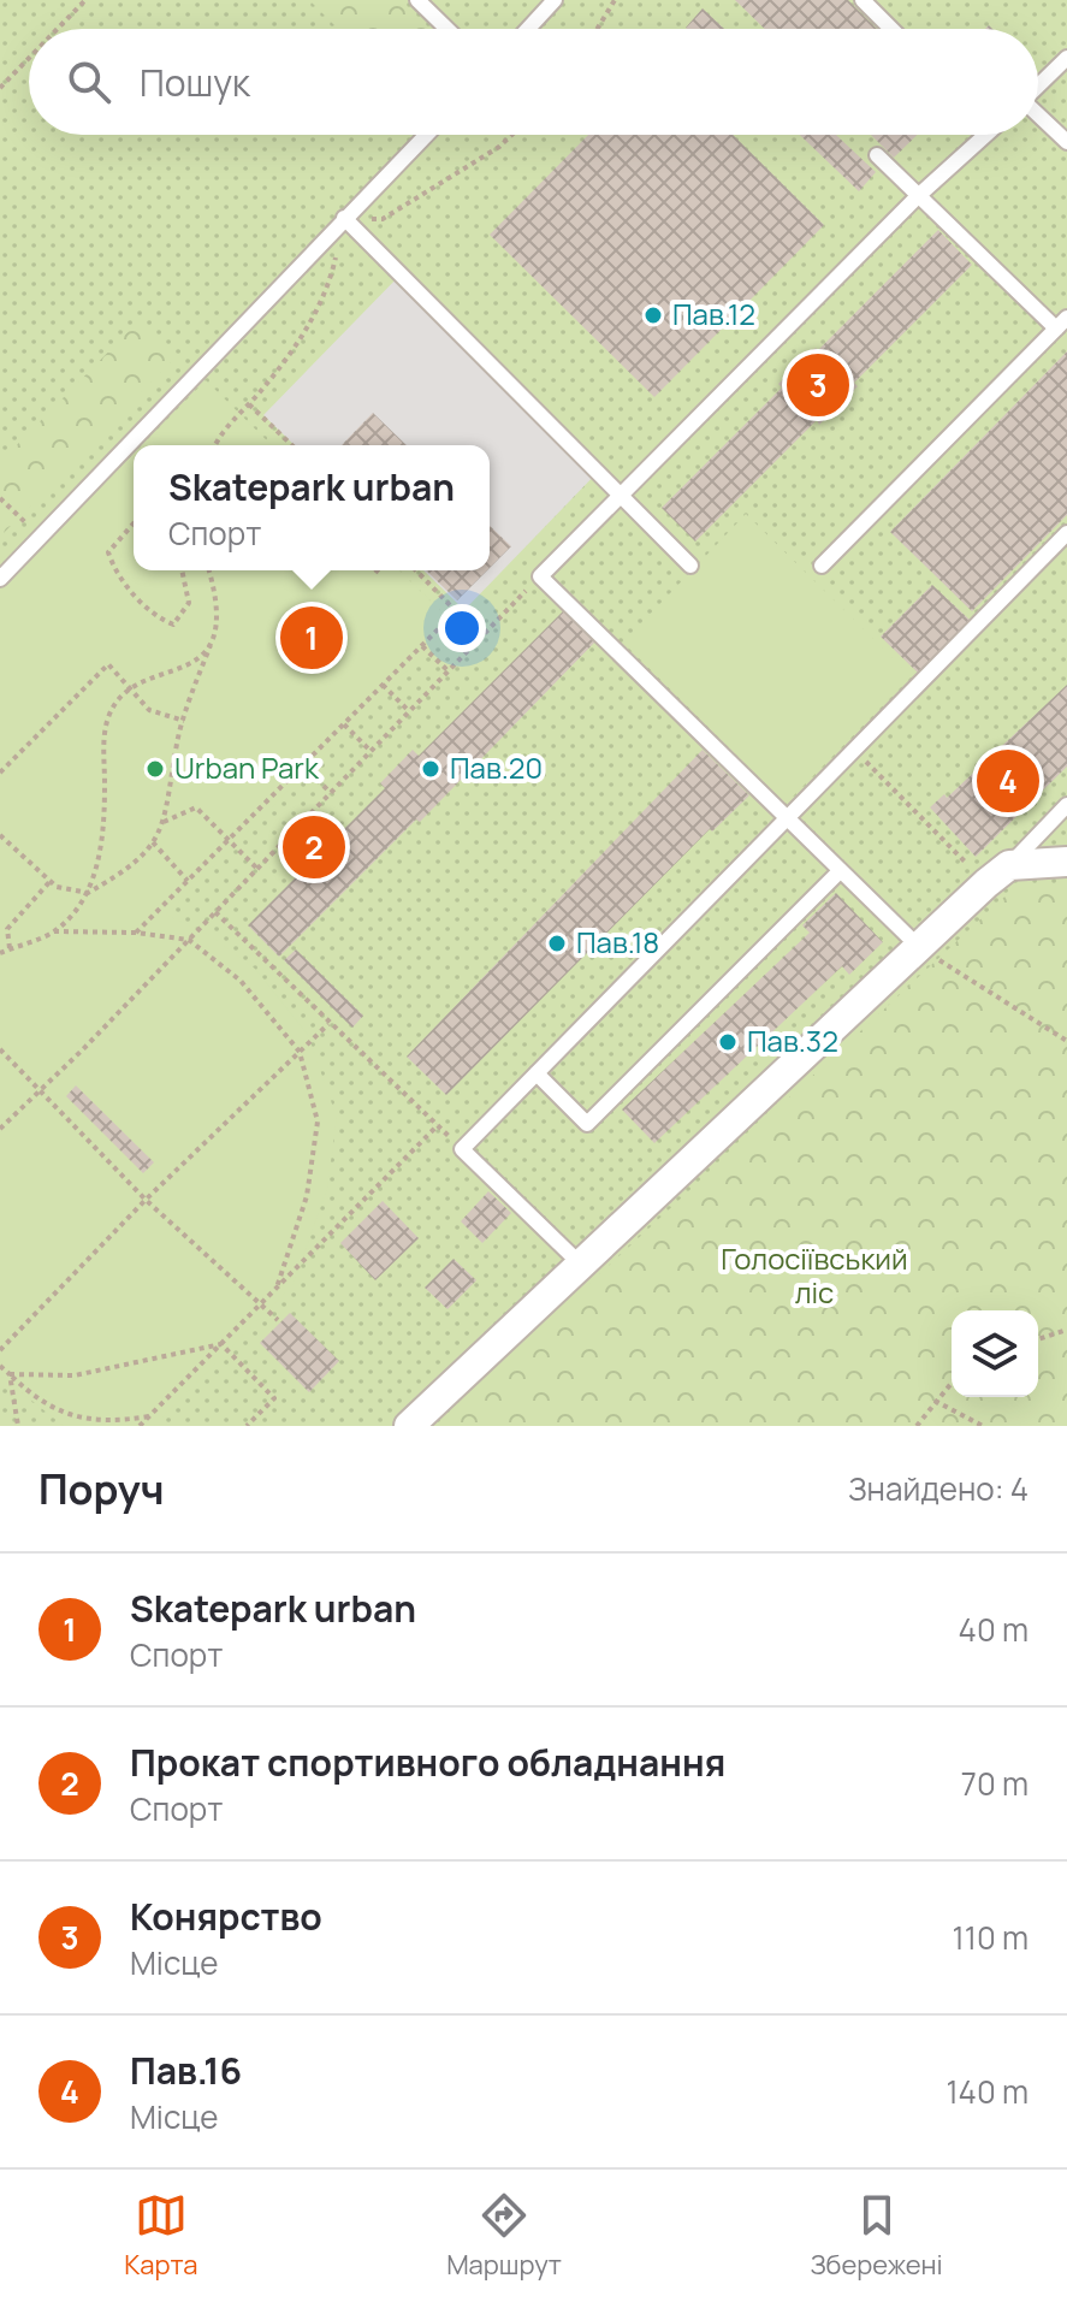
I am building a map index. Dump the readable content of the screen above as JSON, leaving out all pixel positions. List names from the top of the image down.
{
  "parks": ["Голосіївський ліс"],
  "places": [
    "Пав.12",
    "Urban Park",
    "Пав.20",
    "Пав.18",
    "Пав.32"
  ],
  "page": {
    "search": "Пошук",
    "pins": [
      "3",
      "1",
      "4",
      "2"
    ],
    "popup": ["Skatepark urban", "Спорт"],
    "heading": ["Поруч", "Знайдено: 4"],
    "list": [
      {
        "mark": "1",
        "name": "Skatepark urban",
        "note": "Спорт",
        "value": "40 m"
      },
      {
        "mark": "2",
        "name": "Прокат спортивного обладнання",
        "note": "Спорт",
        "value": "70 m"
      },
      {
        "mark": "3",
        "name": "Конярство",
        "note": "Місце",
        "value": "110 m"
      },
      {
        "mark": "4",
        "name": "Пав.16",
        "note": "Місце",
        "value": "140 m"
      }
    ],
    "nav": ["Карта", "Маршрут", "Збережені"]
  }
}
